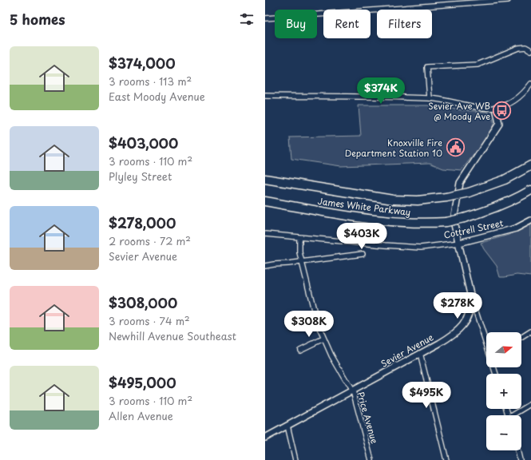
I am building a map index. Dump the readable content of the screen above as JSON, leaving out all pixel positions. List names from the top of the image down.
{
  "streets": {
    "highway": ["James White Parkway"],
    "street": ["Cottrell Street", "Sevier Avenue", "Price Avenue"]
  },
  "crossings": [
    ["Cottrell Street", "Sevier Avenue"],
    ["Cottrell Street", "Price Avenue"],
    ["Sevier Avenue", "Price Avenue"]
  ],
  "places": {
    "bus stop": ["Sevier Ave WB @ Moody Ave"],
    "public building": ["Knoxville Fire Department Station 10"]
  },
  "north": "right",
  "page": {
    "heading": "5 homes",
    "chip": ["Buy", "Rent", "Filters"],
    "list": [
      {
        "name": "$374,000",
        "note": "3 rooms · 113 m² · East Moody Avenue"
      },
      {
        "name": "$403,000",
        "note": "3 rooms · 110 m² · Plyley Street"
      },
      {
        "name": "$278,000",
        "note": "2 rooms · 72 m² · Sevier Avenue"
      },
      {
        "name": "$308,000",
        "note": "3 rooms · 74 m² · Newhill Avenue Southeast"
      },
      {
        "name": "$495,000",
        "note": "3 rooms · 110 m² · Allen Avenue"
      }
    ],
    "price": [
      "$374K",
      "$403K",
      "$278K",
      "$308K",
      "$495K"
    ],
    "map_buttons": ["+", "−"]
  }
}
